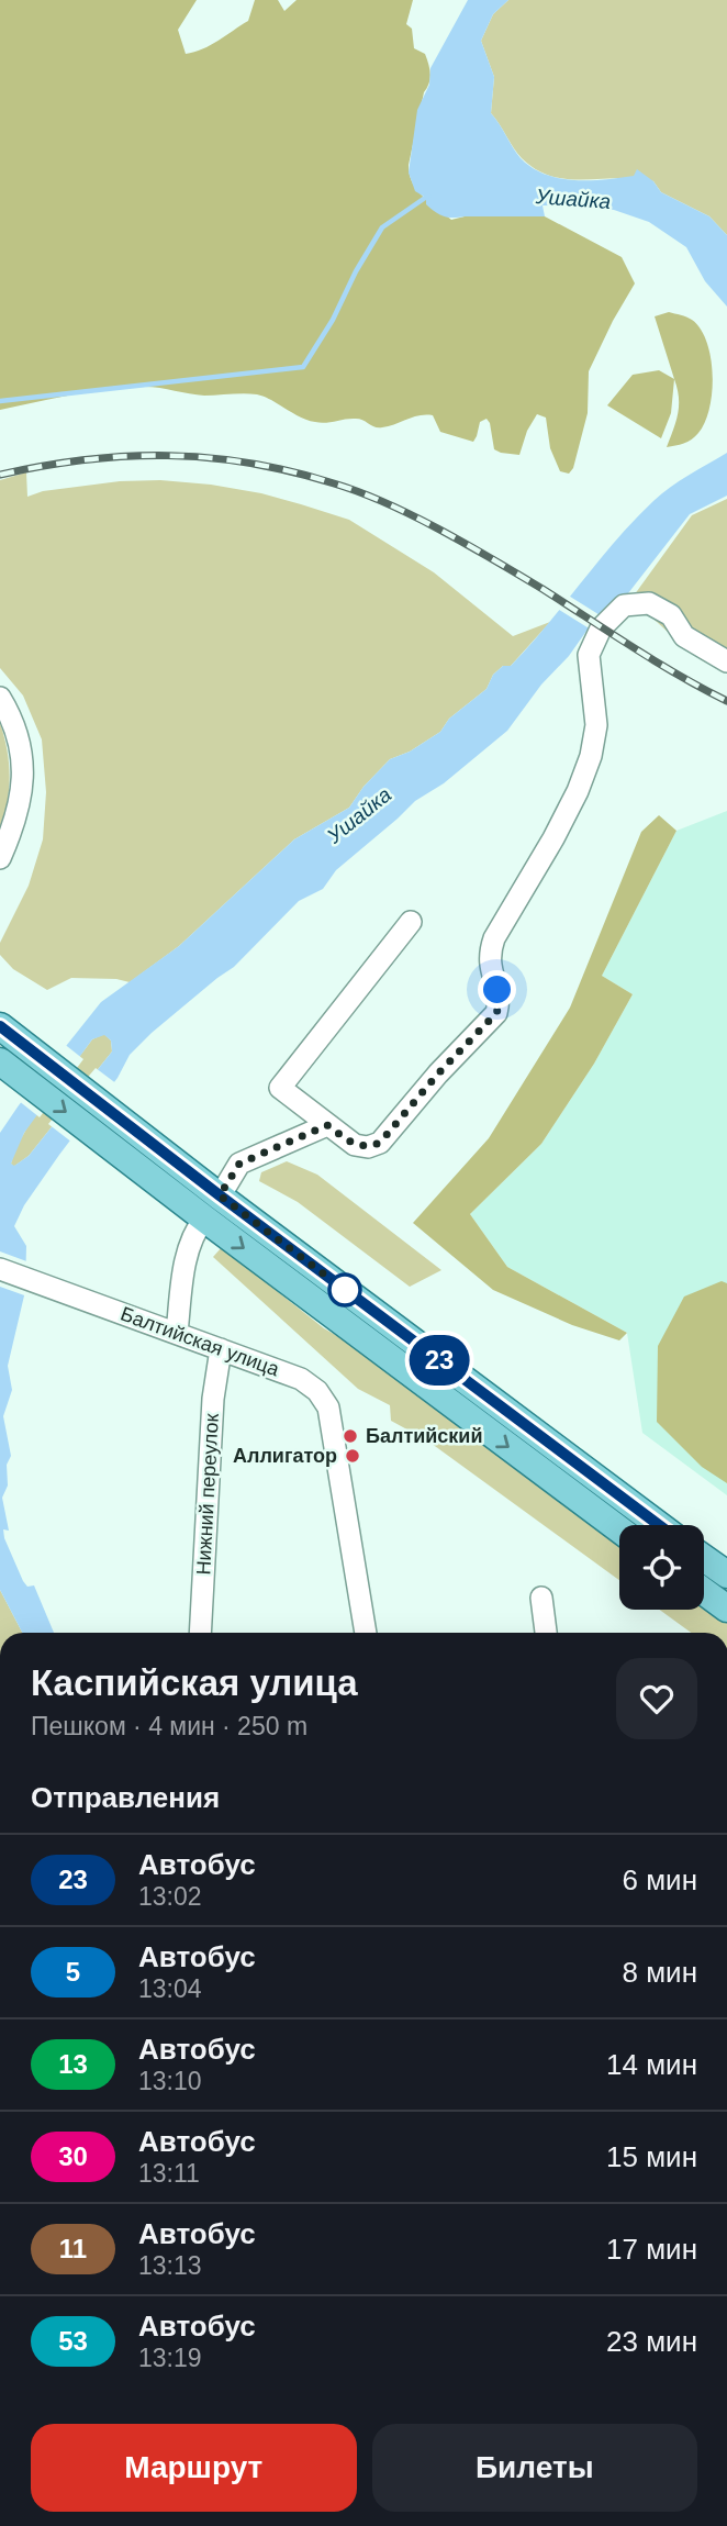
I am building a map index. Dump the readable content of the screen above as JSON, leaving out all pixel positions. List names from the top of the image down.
{
  "streets": {
    "street": ["Балтийская улица", "Нижний переулок"]
  },
  "crossings": [
    ["Балтийская улица", "Нижний переулок"]
  ],
  "water": ["Ушайка"],
  "places": ["Балтийский", "Аллигатор"],
  "lines": ["bus line 23"],
  "page": {
    "on_map": "23",
    "heading": [
      ["Каспийская улица", "Пешком · 4 мин · 250 m"],
      "Отправления"
    ],
    "list": [
      {
        "mark": "23",
        "name": "Автобус",
        "note": "13:02",
        "value": "6 мин"
      },
      {
        "mark": "5",
        "name": "Автобус",
        "note": "13:04",
        "value": "8 мин"
      },
      {
        "mark": "13",
        "name": "Автобус",
        "note": "13:10",
        "value": "14 мин"
      },
      {
        "mark": "30",
        "name": "Автобус",
        "note": "13:11",
        "value": "15 мин"
      },
      {
        "mark": "11",
        "name": "Автобус",
        "note": "13:13",
        "value": "17 мин"
      },
      {
        "mark": "53",
        "name": "Автобус",
        "note": "13:19",
        "value": "23 мин"
      }
    ],
    "buttons": ["Маршрут", "Билеты"]
  }
}
